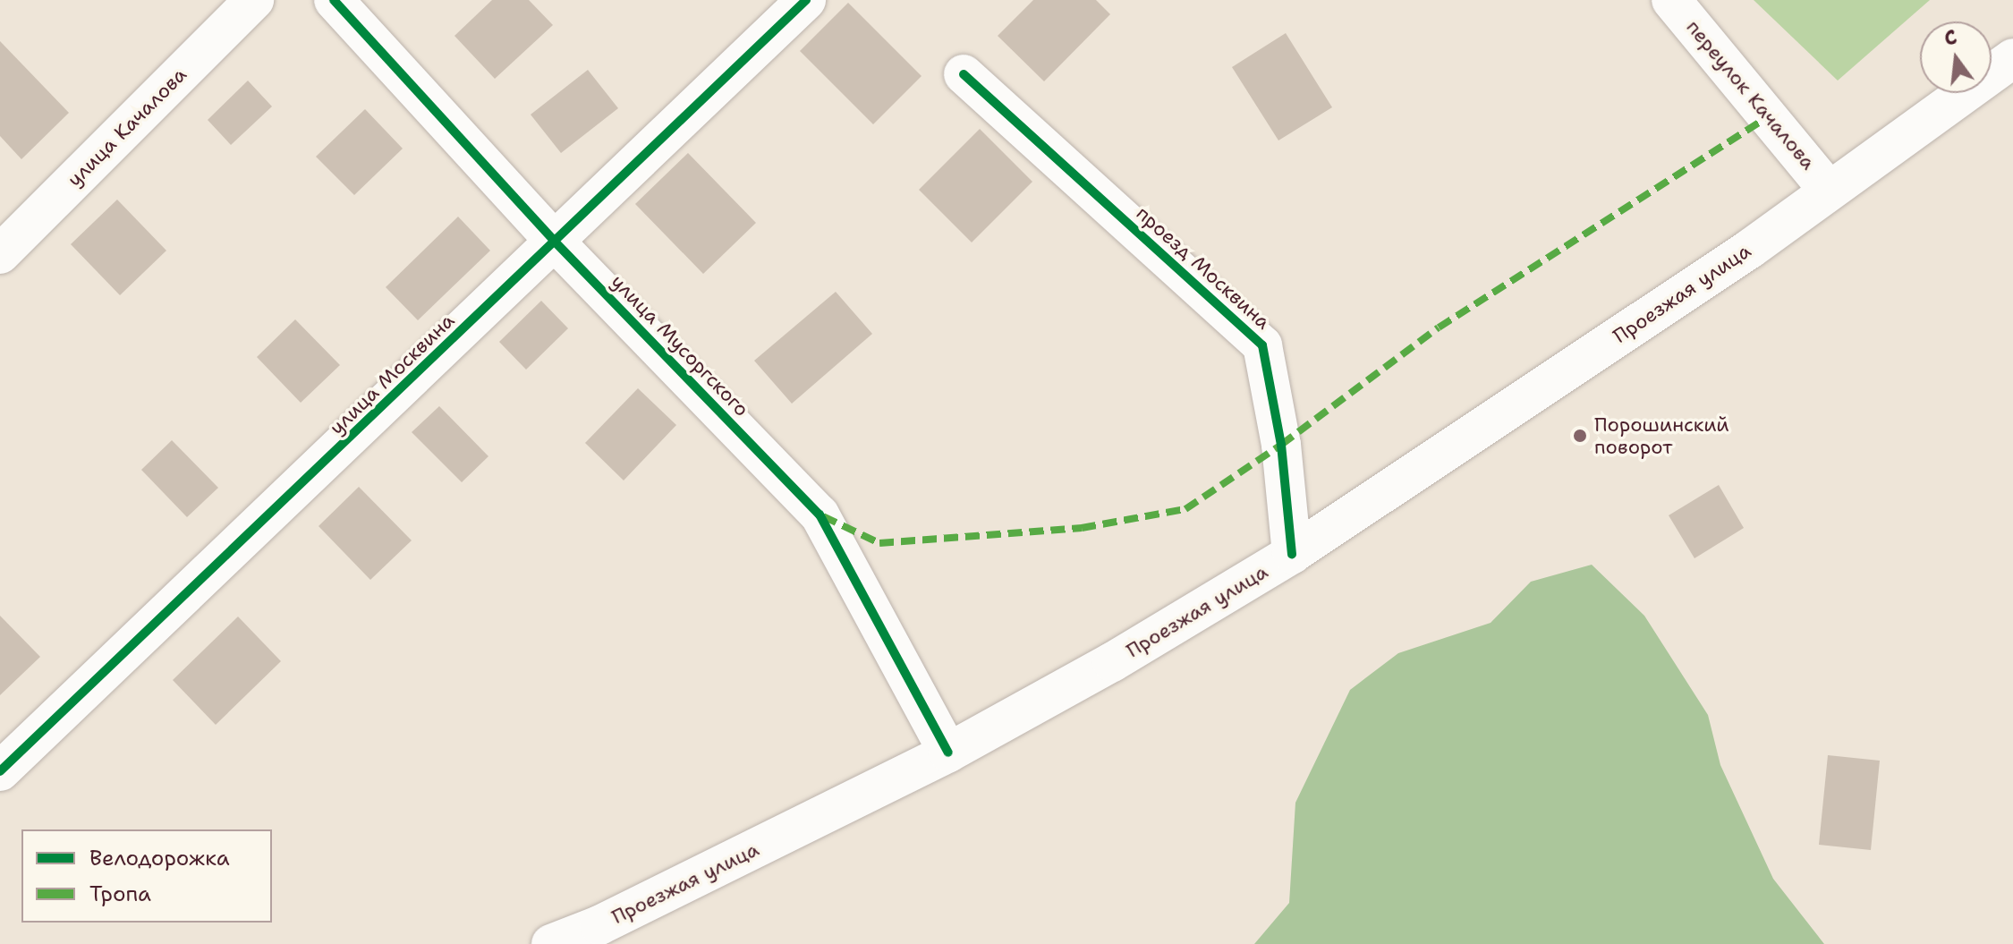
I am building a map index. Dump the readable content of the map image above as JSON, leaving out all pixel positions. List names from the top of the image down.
{
  "streets": {
    "street": [
      "переулок Качалова",
      "улица Качалова",
      "проезд Москвина",
      "Проезжая улица",
      "улица Мусоргского",
      "улица Москвина"
    ]
  },
  "crossings": [
    ["переулок Качалова", "Проезжая улица"],
    ["проезд Москвина", "Проезжая улица"],
    ["Проезжая улица", "улица Мусоргского"],
    ["улица Мусоргского", "улица Москвина"]
  ],
  "places": ["Порошинский поворот"],
  "legend": ["Велодорожка", "Тропа"],
  "north": "top"
}
